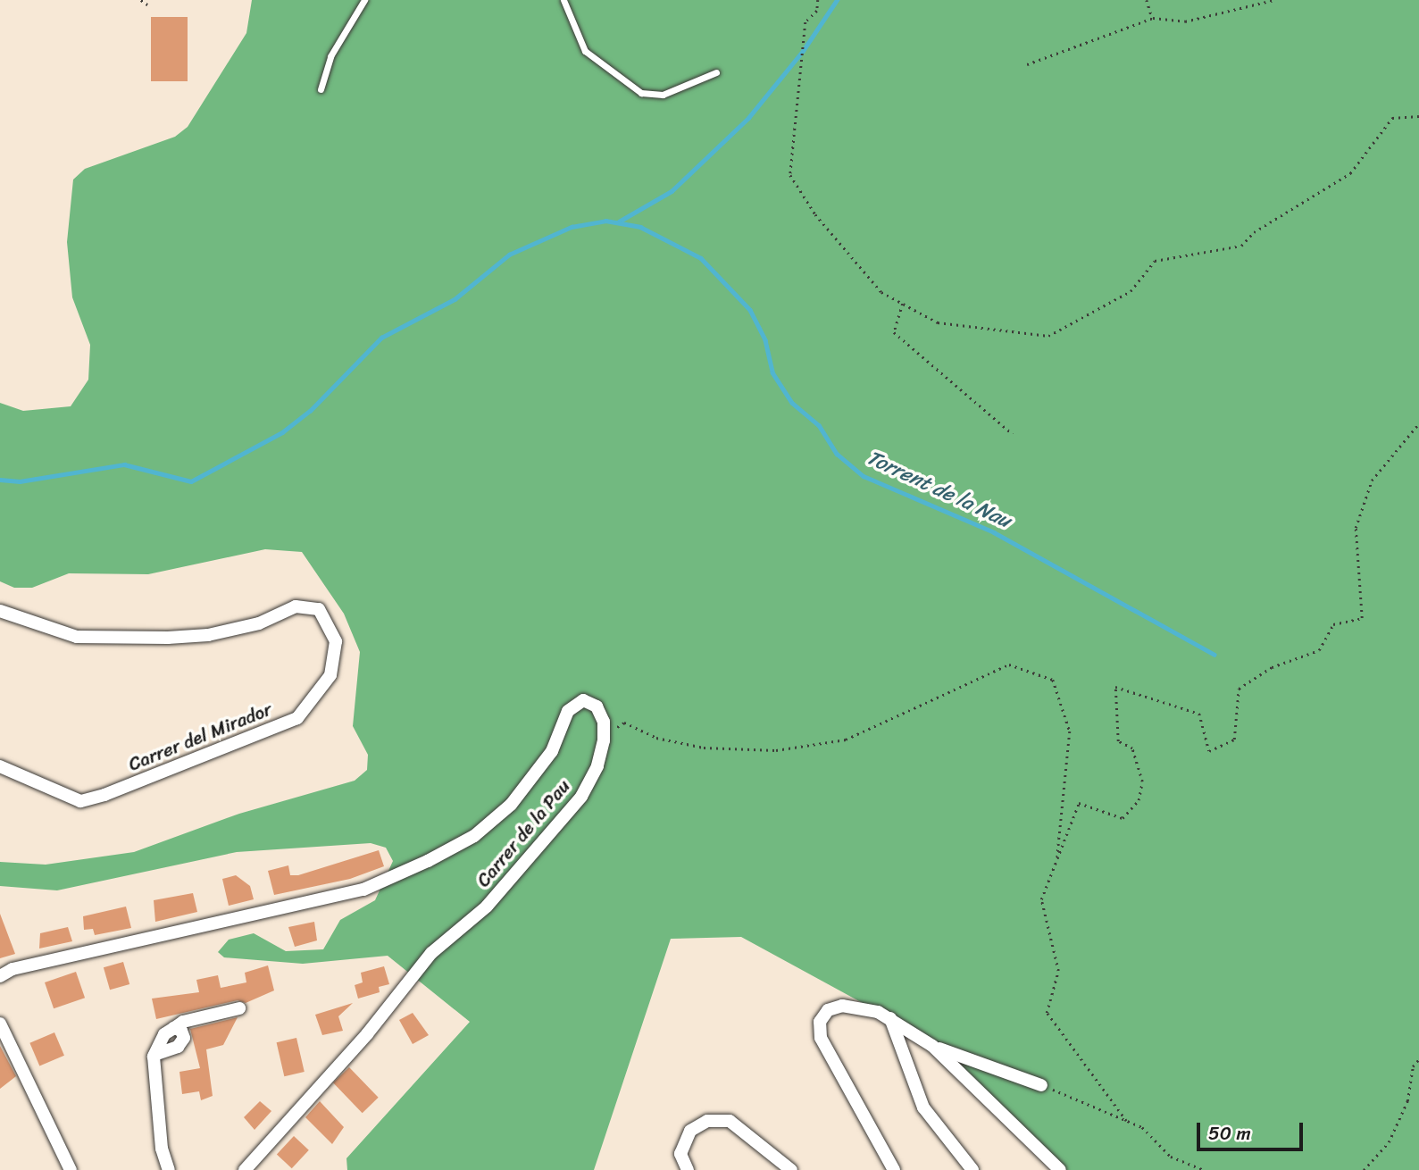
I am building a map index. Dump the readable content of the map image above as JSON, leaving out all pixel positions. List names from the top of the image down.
{
  "streets": {
    "street": ["Carrer del Mirador", "Carrer de la Pau"]
  },
  "water": ["Torrent de la Nau"],
  "scale_bar": "50 m"
}
